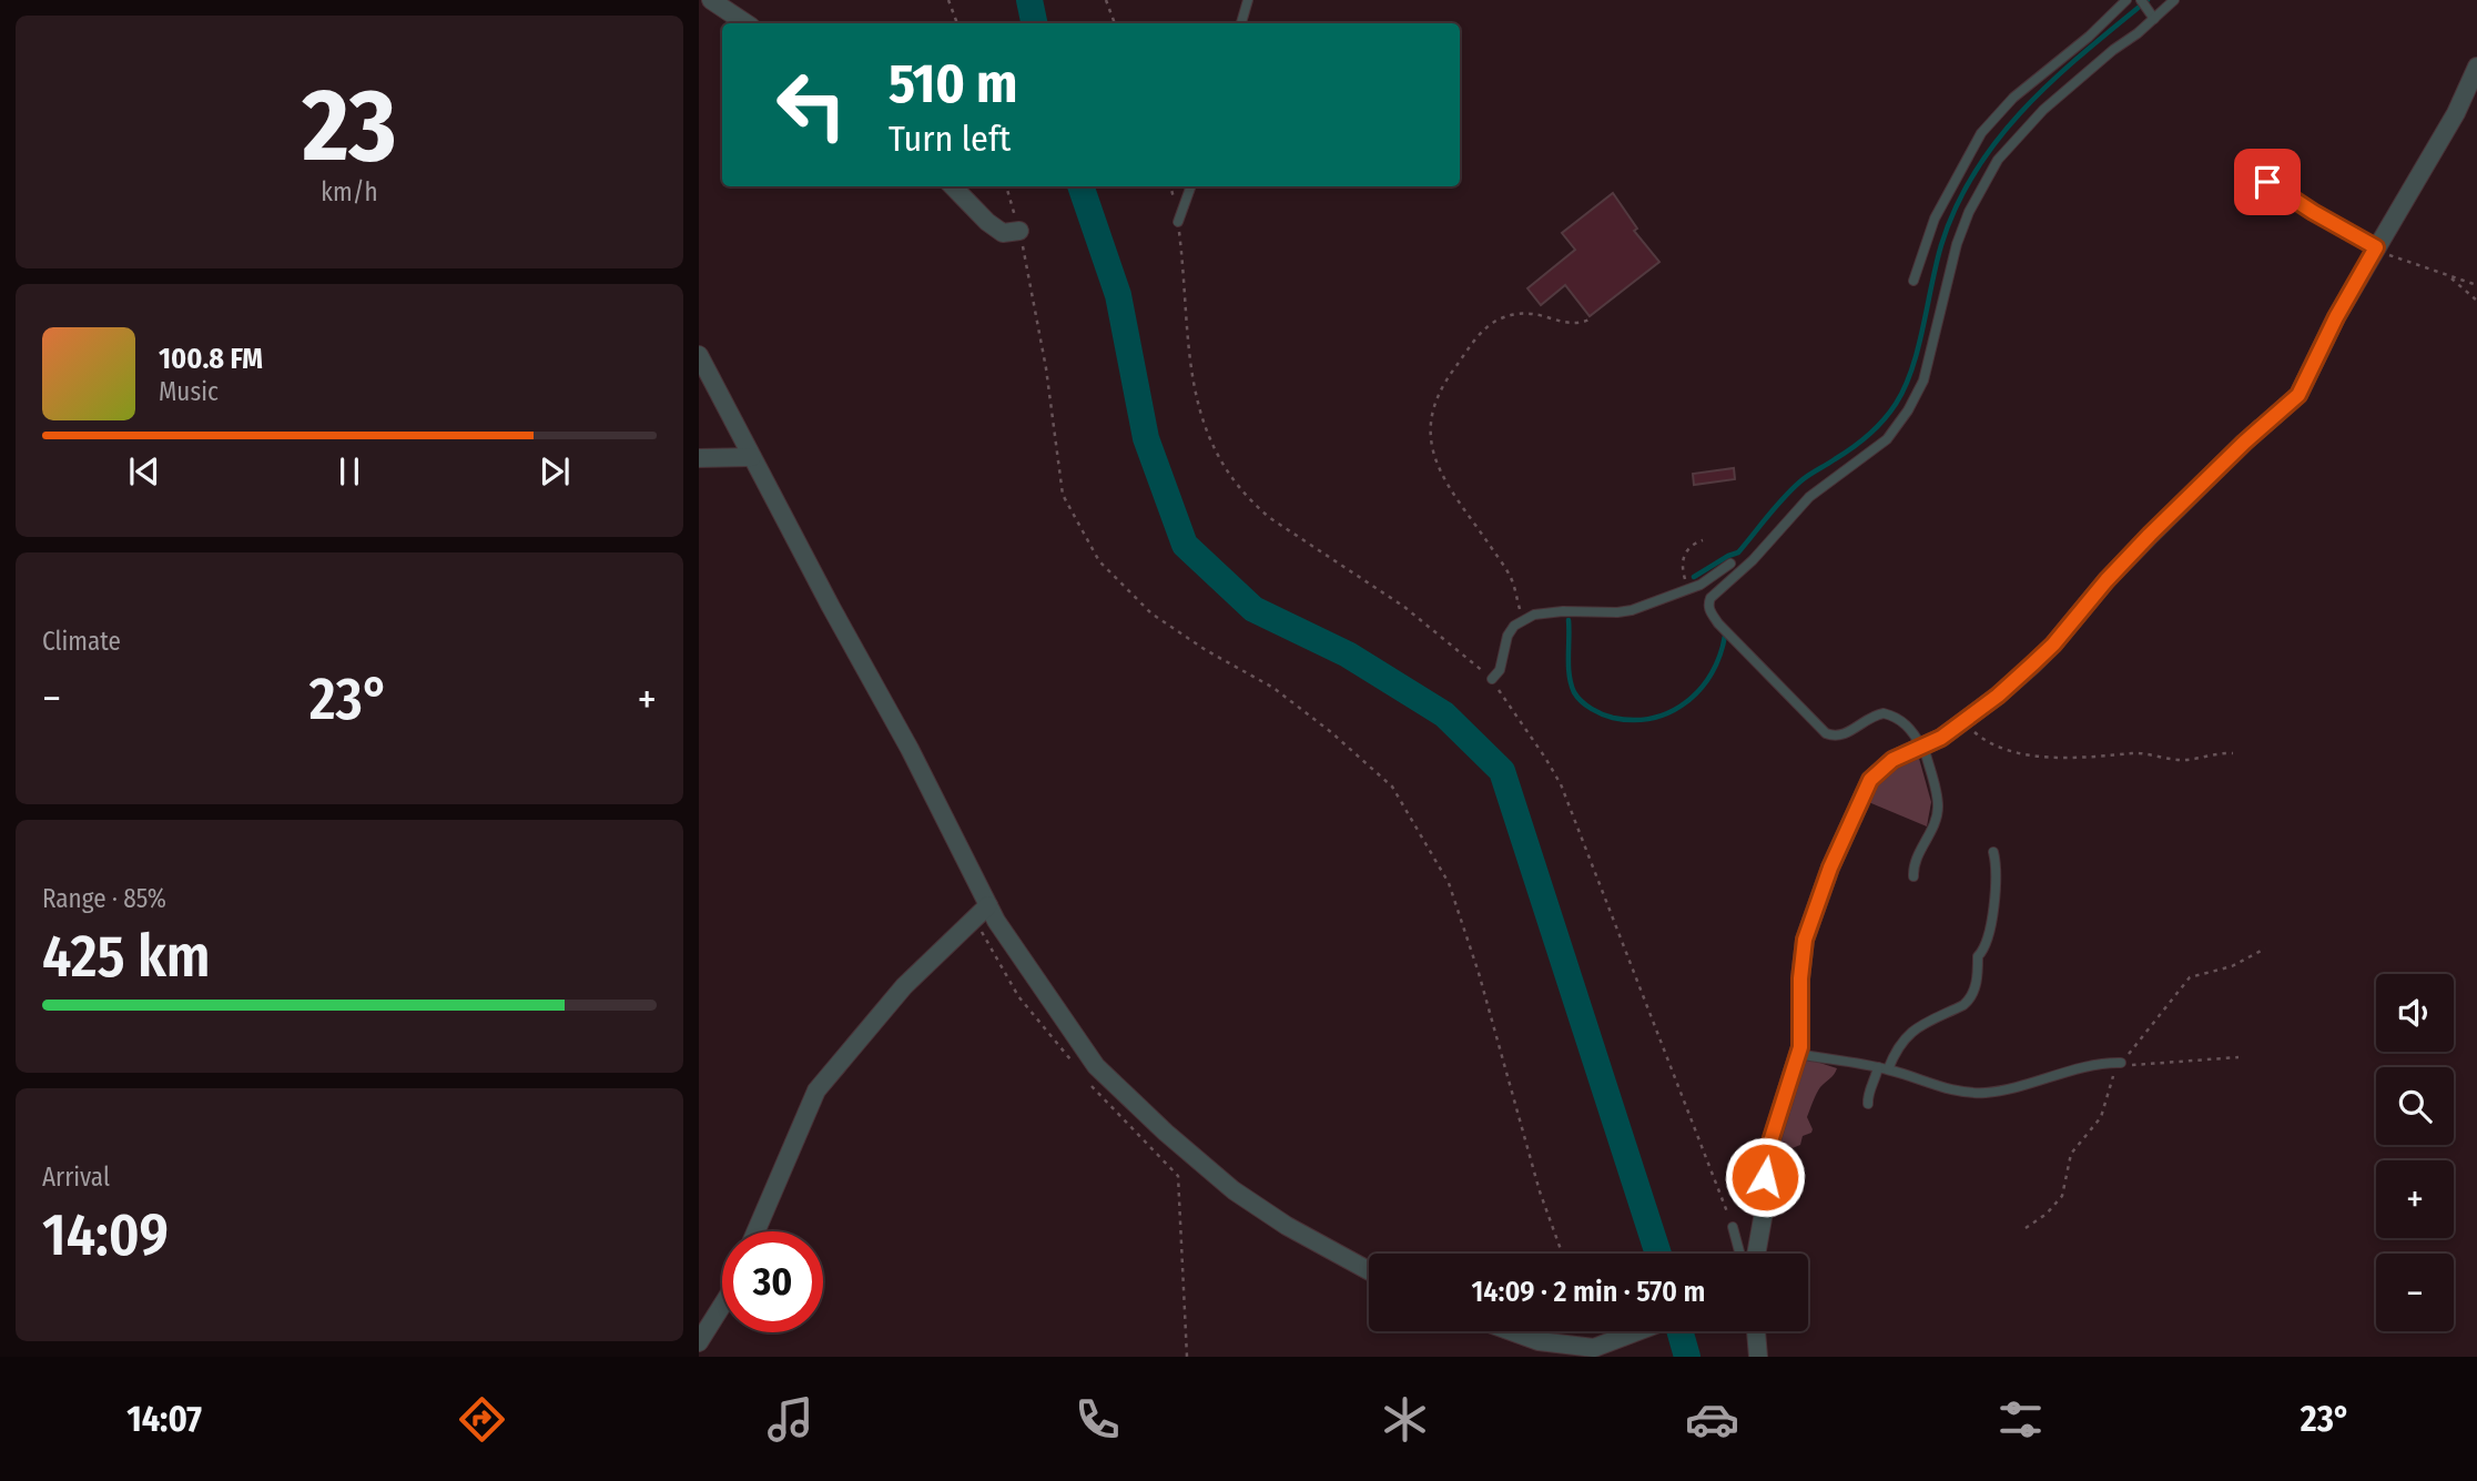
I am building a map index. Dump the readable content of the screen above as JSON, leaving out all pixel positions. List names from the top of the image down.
{
  "page": {
    "tile": [
      ["23", "km/h"],
      "Climate",
      ["Range · 85%", "425 km"],
      ["Arrival", "14:09"]
    ],
    "turn": ["510 m", "Turn left"],
    "song": ["100.8 FM", "Music"],
    "heat": ["−", "23°", "+"],
    "map_buttons": ["+", "−"],
    "limit": "30",
    "trip": "14:09 · 2 min · 570 m",
    "tabs": ["14:07", "23°"]
  }
}
